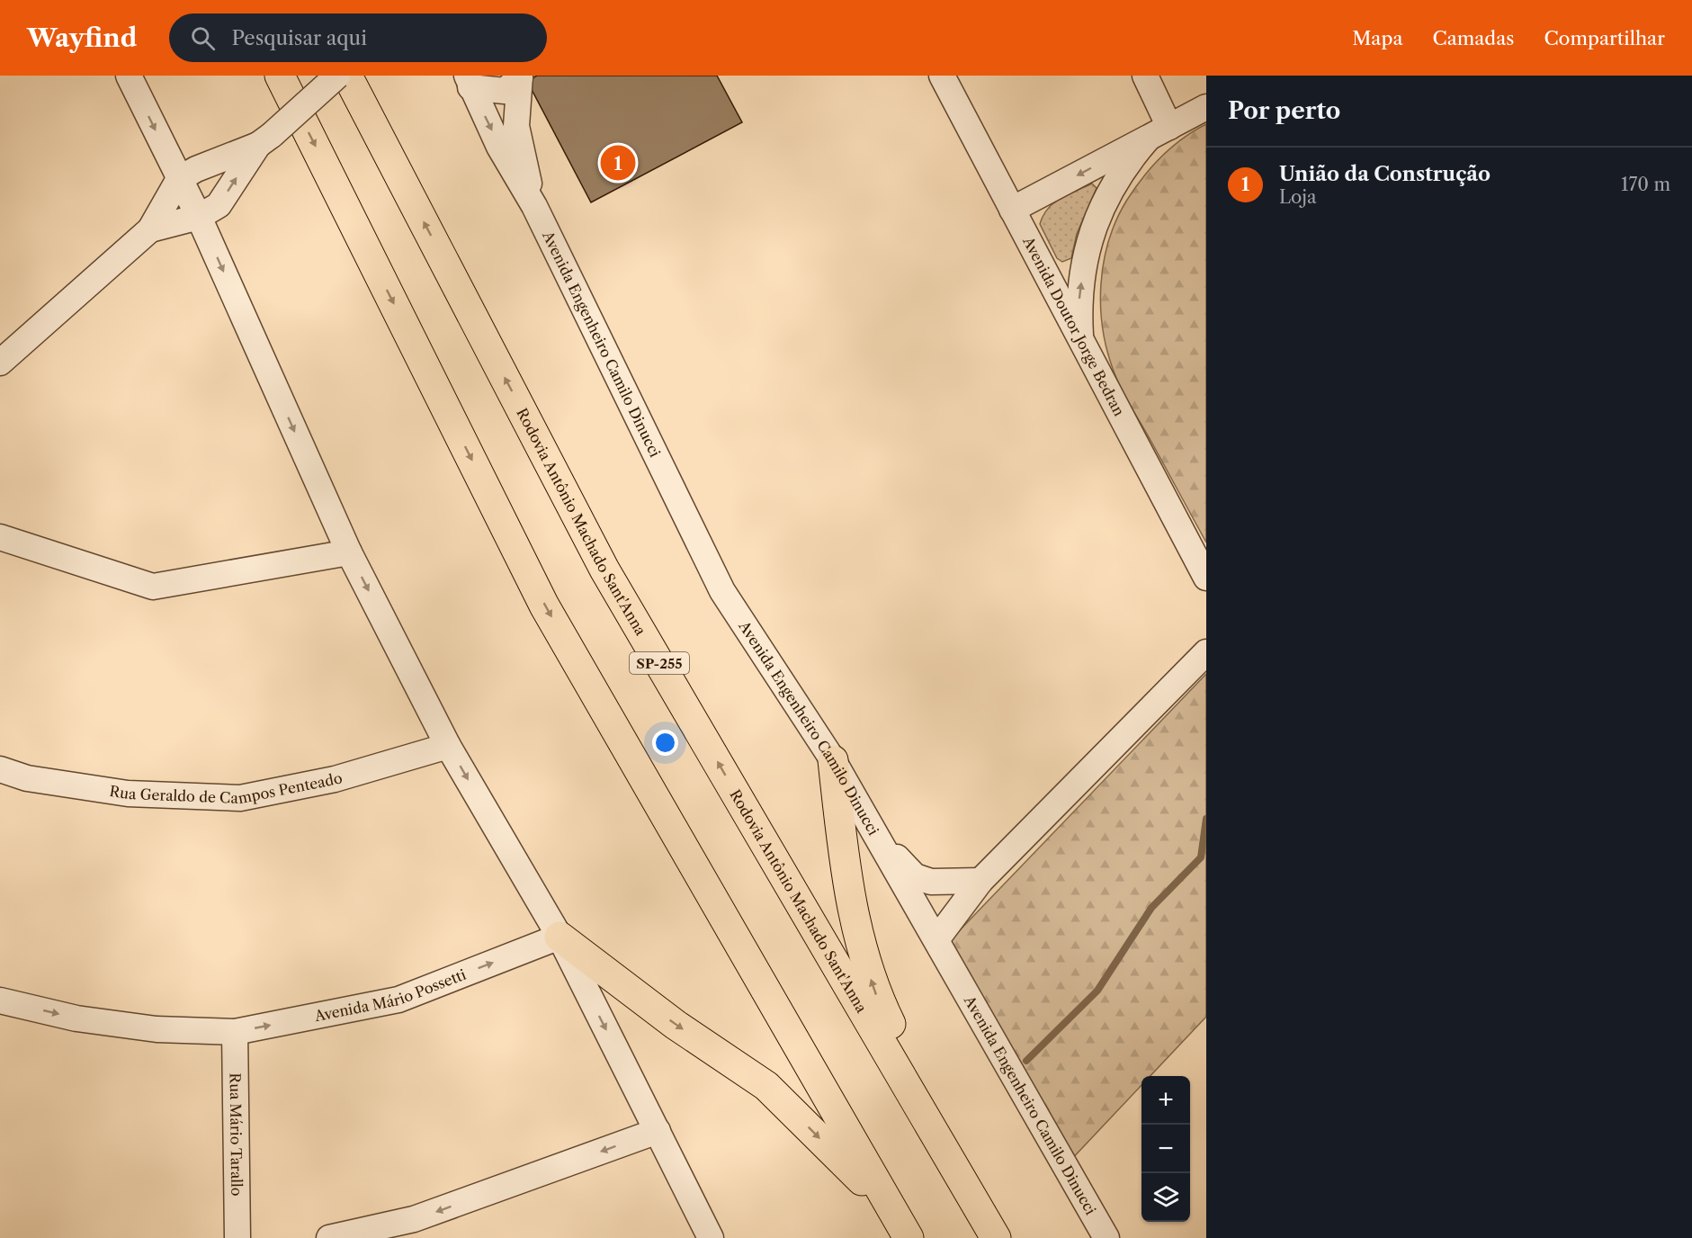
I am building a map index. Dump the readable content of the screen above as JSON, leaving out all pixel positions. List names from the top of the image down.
{
  "streets": {
    "highway": ["Rodovia Antônio Machado Sant'Anna", "SP-255"],
    "street": [
      "Avenida Doutor Jorge Bedran",
      "Avenida Engenheiro Camilo Dinucci",
      "Rua Geraldo de Campos Penteado",
      "Avenida Mário Possetti",
      "Rua Mário Tarallo"
    ]
  },
  "crossings": [
    ["Avenida Mário Possetti", "Rua Mário Tarallo"]
  ],
  "page": {
    "header": "Wayfind",
    "search": "Pesquisar aqui",
    "nav": ["Mapa", "Camadas", "Compartilhar"],
    "heading": "Por perto",
    "pins": "1",
    "list": [
      {
        "mark": "1",
        "name": "União da Construção",
        "note": "Loja",
        "value": "170 m"
      }
    ],
    "map_buttons": ["+", "−"]
  }
}
